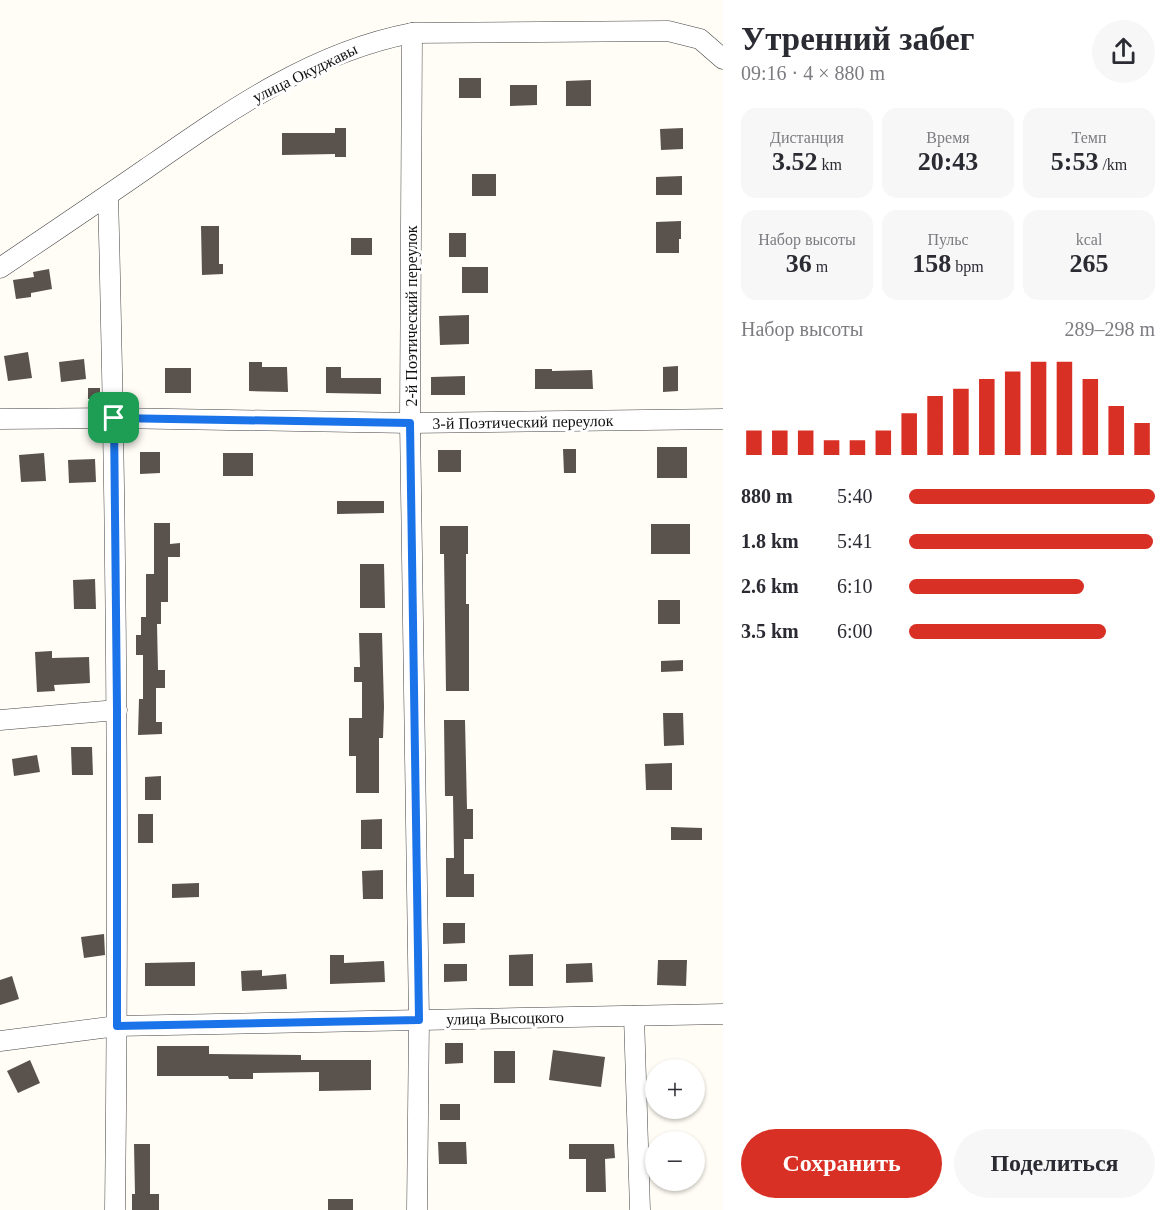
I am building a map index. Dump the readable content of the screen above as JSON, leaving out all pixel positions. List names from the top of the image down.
{
  "streets": {
    "street": [
      "улица Окуджавы",
      "2-й Поэтический переулок",
      "3-й Поэтический переулок",
      "улица Высоцкого"
    ]
  },
  "crossings": [
    ["улица Окуджавы", "2-й Поэтический переулок"],
    ["2-й Поэтический переулок", "3-й Поэтический переулок"],
    ["2-й Поэтический переулок", "улица Высоцкого"]
  ],
  "page": {
    "heading": ["Утренний забег", "09:16 · 4 × 880 m"],
    "stats": [
      ["Дистанция", "3.52 km"],
      ["Время", "20:43"],
      ["Темп", "5:53 /km"],
      ["Набор высоты", "36 m"],
      ["Пульс", "158 bpm"],
      ["kcal", "265"]
    ],
    "chart": ["Набор высоты", "289–298 m"],
    "list": [
      {
        "name": "880 m",
        "note": "5:40"
      },
      {
        "name": "1.8 km",
        "note": "5:41"
      },
      {
        "name": "2.6 km",
        "note": "6:10"
      },
      {
        "name": "3.5 km",
        "note": "6:00"
      }
    ],
    "map_buttons": ["+", "−"],
    "buttons": ["Сохранить", "Поделиться"]
  }
}
